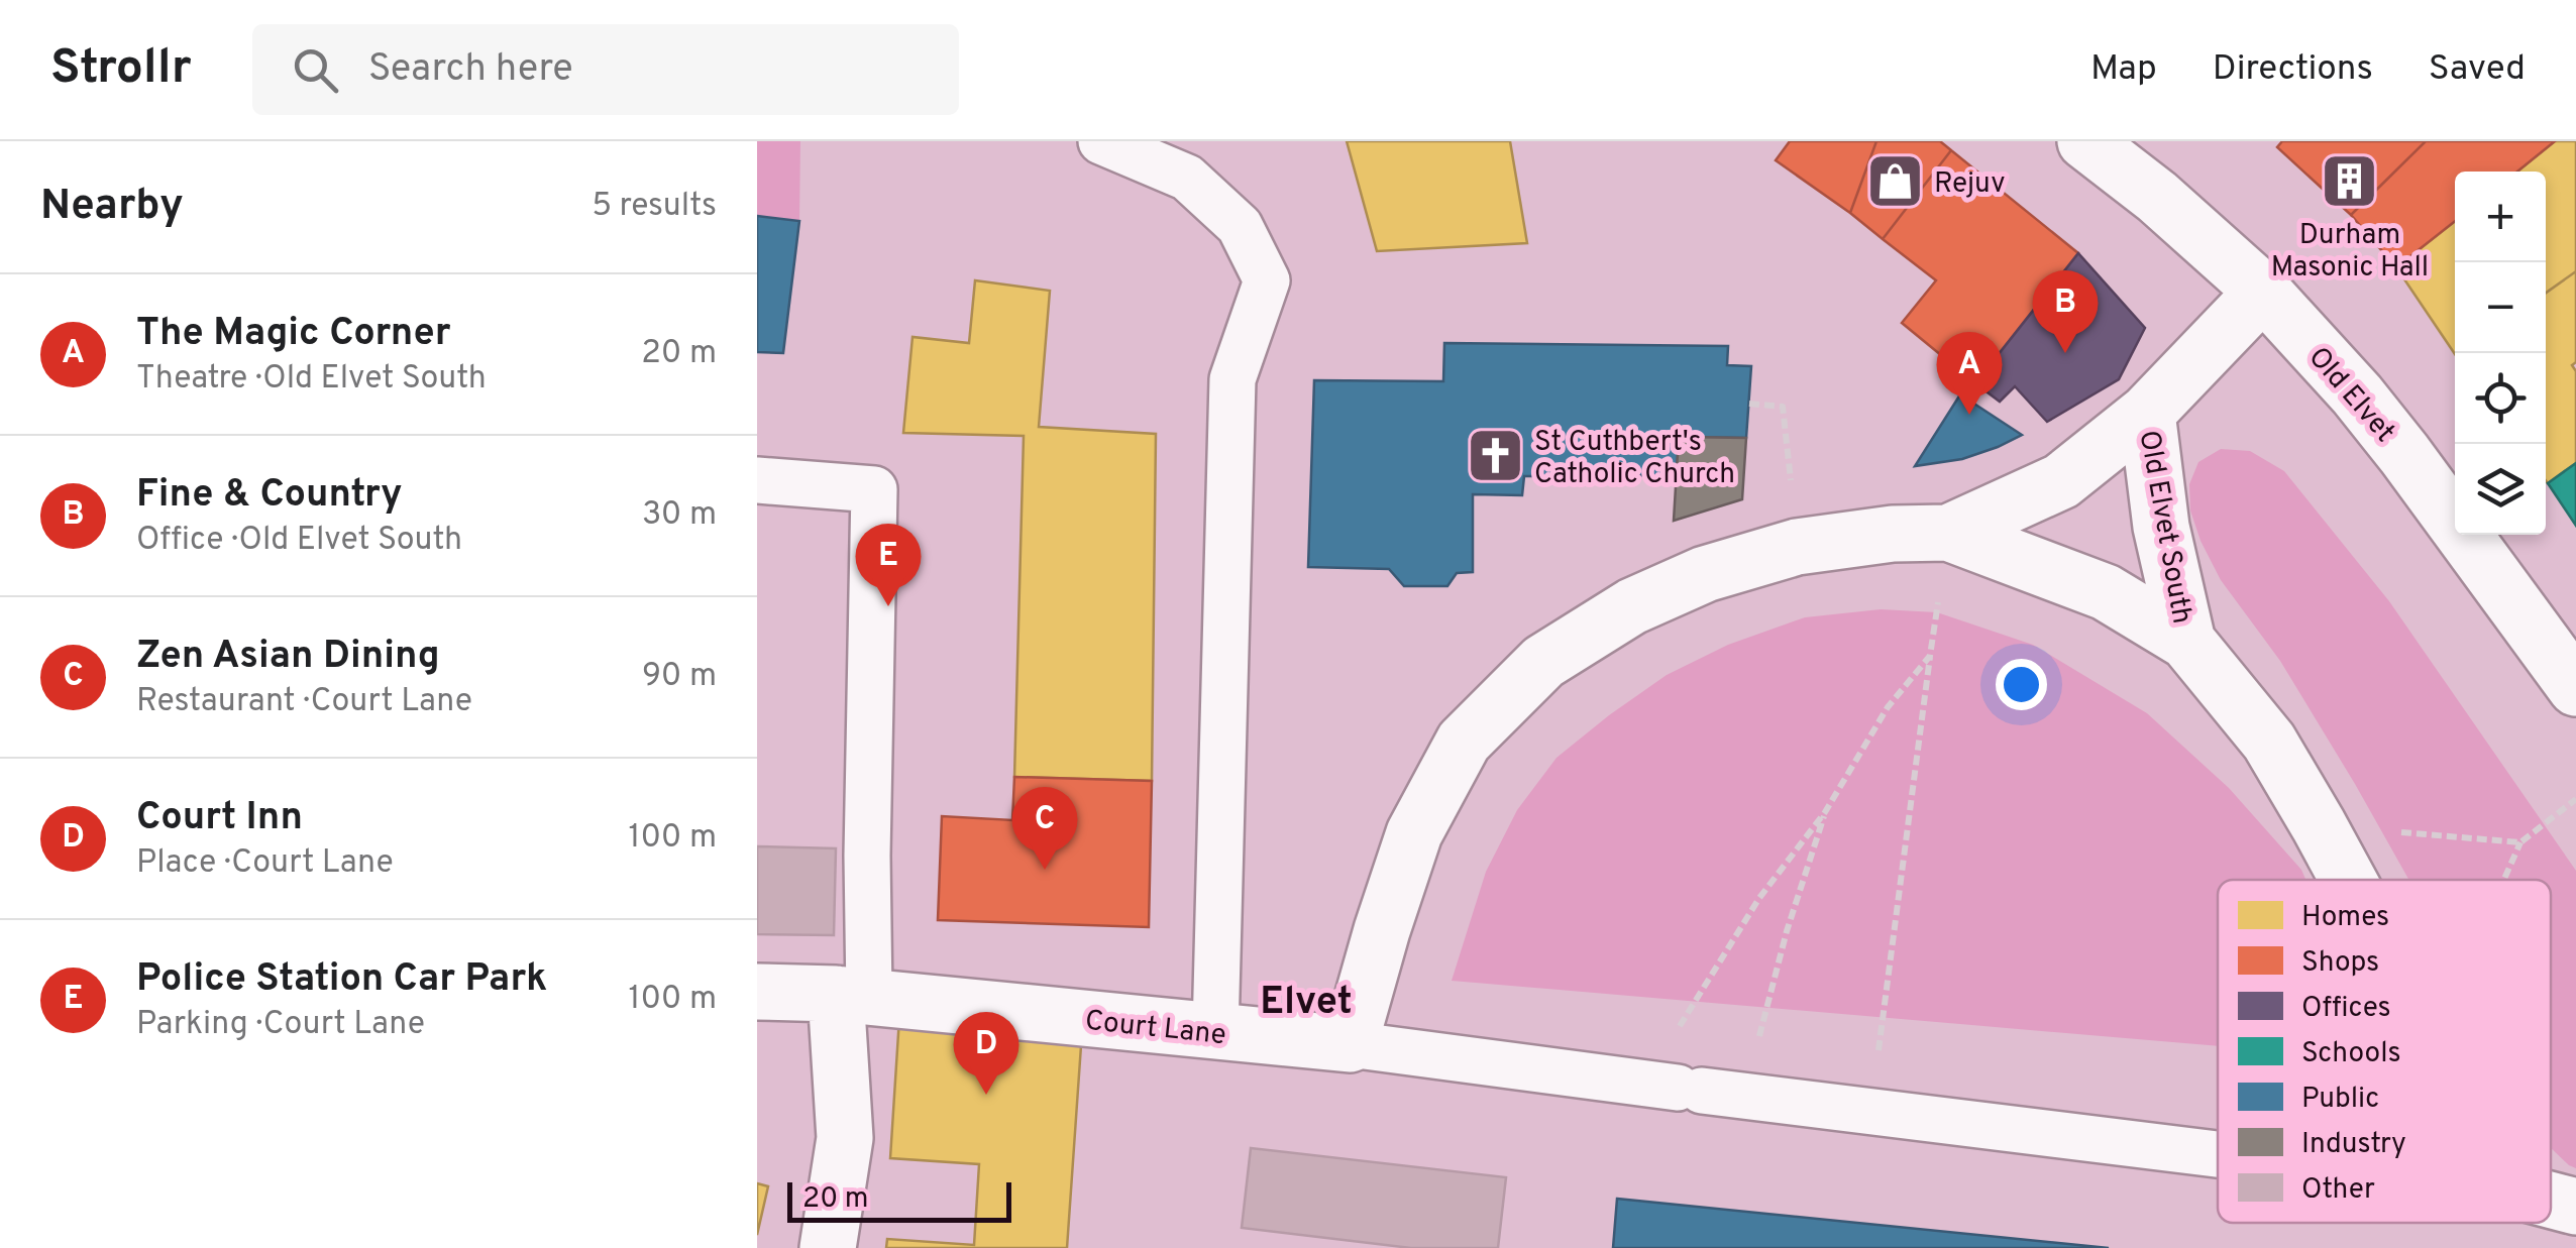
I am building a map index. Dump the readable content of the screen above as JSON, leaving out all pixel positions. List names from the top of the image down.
{
  "streets": {
    "street": ["Old Elvet", "Old Elvet South", "Court Lane"]
  },
  "crossings": [
    ["Old Elvet", "Old Elvet South"],
    ["Old Elvet South", "Court Lane"]
  ],
  "districts": ["Elvet"],
  "places": {
    "shop": ["Rejuv"],
    "building": ["Durham Masonic Hall"],
    "church": ["St Cuthbert's Catholic Church"]
  },
  "legend": [
    "Homes",
    "Shops",
    "Offices",
    "Schools",
    "Public",
    "Industry",
    "Other"
  ],
  "scale_bar": "20 m",
  "page": {
    "header": "Strollr",
    "search": "Search here",
    "nav": ["Map", "Directions", "Saved"],
    "heading": ["Nearby", "5 results"],
    "map_buttons": ["+", "−"],
    "pins": [
      "B",
      "A",
      "E",
      "C",
      "D"
    ],
    "list": [
      {
        "mark": "A",
        "name": "The Magic Corner",
        "note": "Theatre · Old Elvet South",
        "value": "20 m"
      },
      {
        "mark": "B",
        "name": "Fine & Country",
        "note": "Office · Old Elvet South",
        "value": "30 m"
      },
      {
        "mark": "C",
        "name": "Zen Asian Dining",
        "note": "Restaurant · Court Lane",
        "value": "90 m"
      },
      {
        "mark": "D",
        "name": "Court Inn",
        "note": "Place · Court Lane",
        "value": "100 m"
      },
      {
        "mark": "E",
        "name": "Police Station Car Park",
        "note": "Parking · Court Lane",
        "value": "100 m"
      }
    ],
    "scale": "20 m"
  }
}
